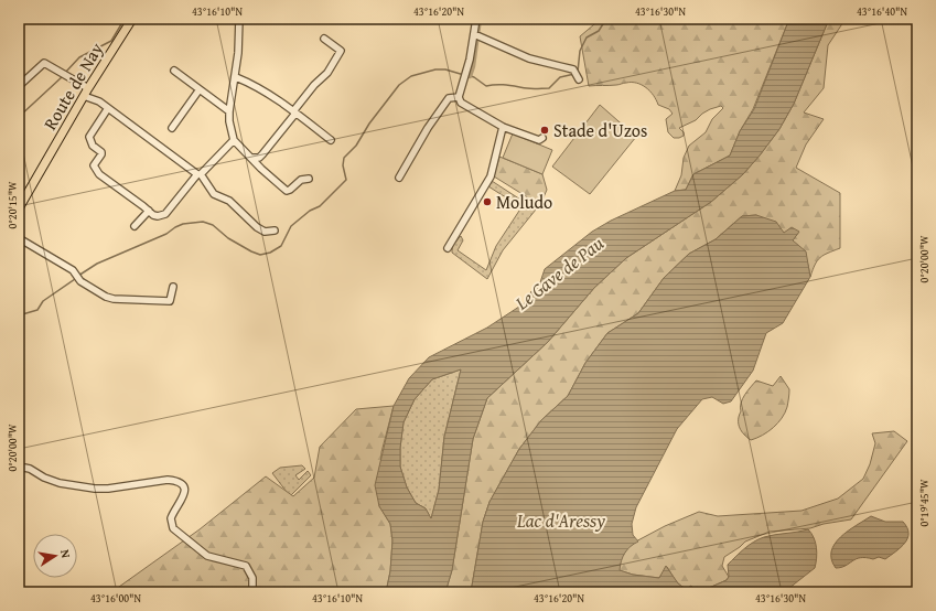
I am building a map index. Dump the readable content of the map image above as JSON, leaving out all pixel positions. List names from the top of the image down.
{
  "streets": {
    "main road": ["Route de Nay"]
  },
  "water": ["Le Gave de Pau", "Lac d'Aressy"],
  "places": ["Stade d'Uzos", "Moludo"],
  "north": "right",
  "coordinates": [
    "43°16'10\"N",
    "43°16'20\"N",
    "43°16'30\"N",
    "43°16'40\"N",
    "0°20'15\"W",
    "0°20'00\"W",
    "0°19'45\"W",
    "43°16'00\"N"
  ]
}
